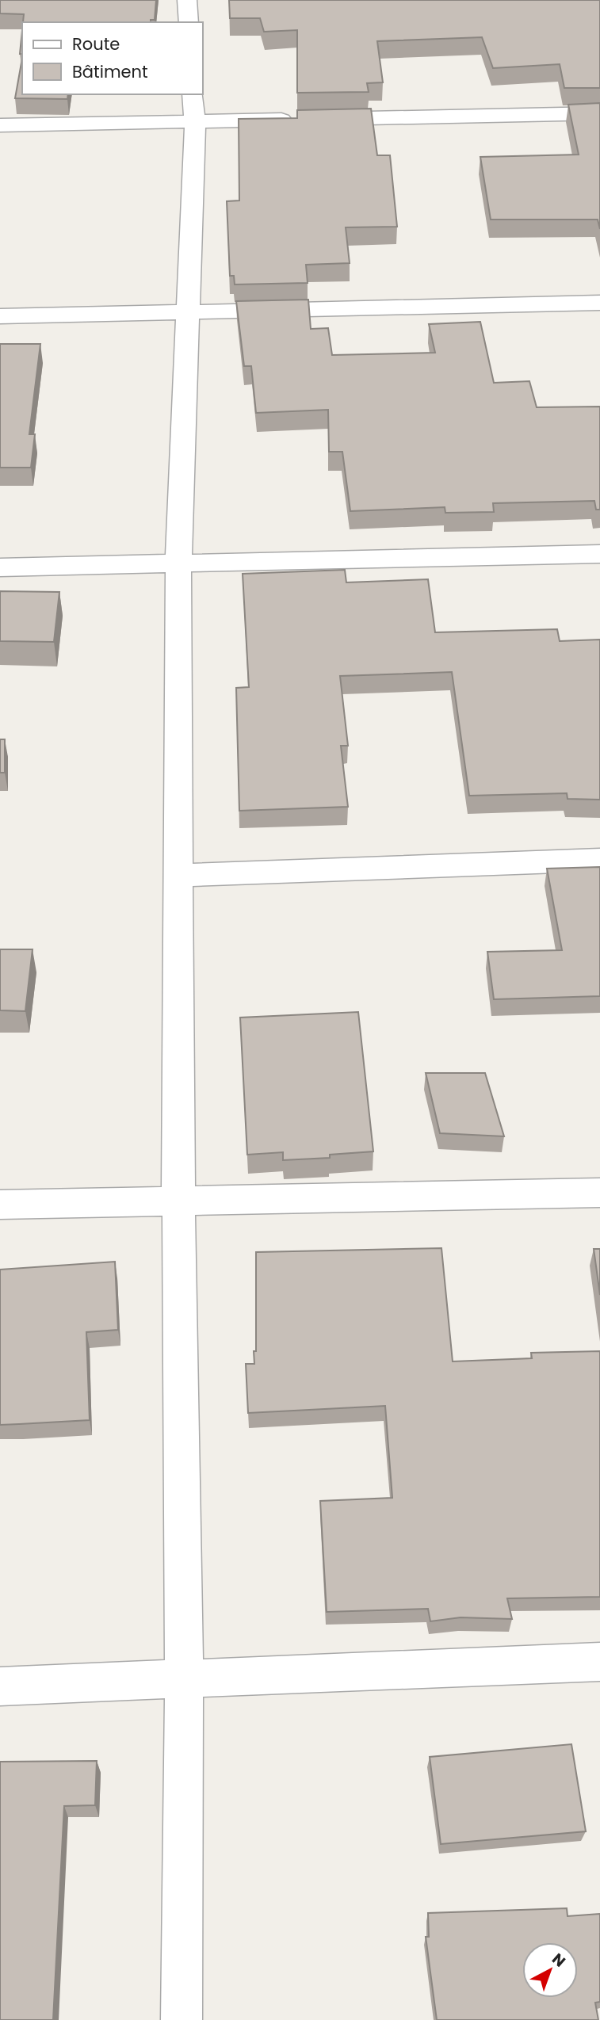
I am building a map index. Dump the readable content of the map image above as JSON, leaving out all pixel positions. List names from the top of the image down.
{
  "legend": ["Route", "Bâtiment"],
  "north": "top right"
}
